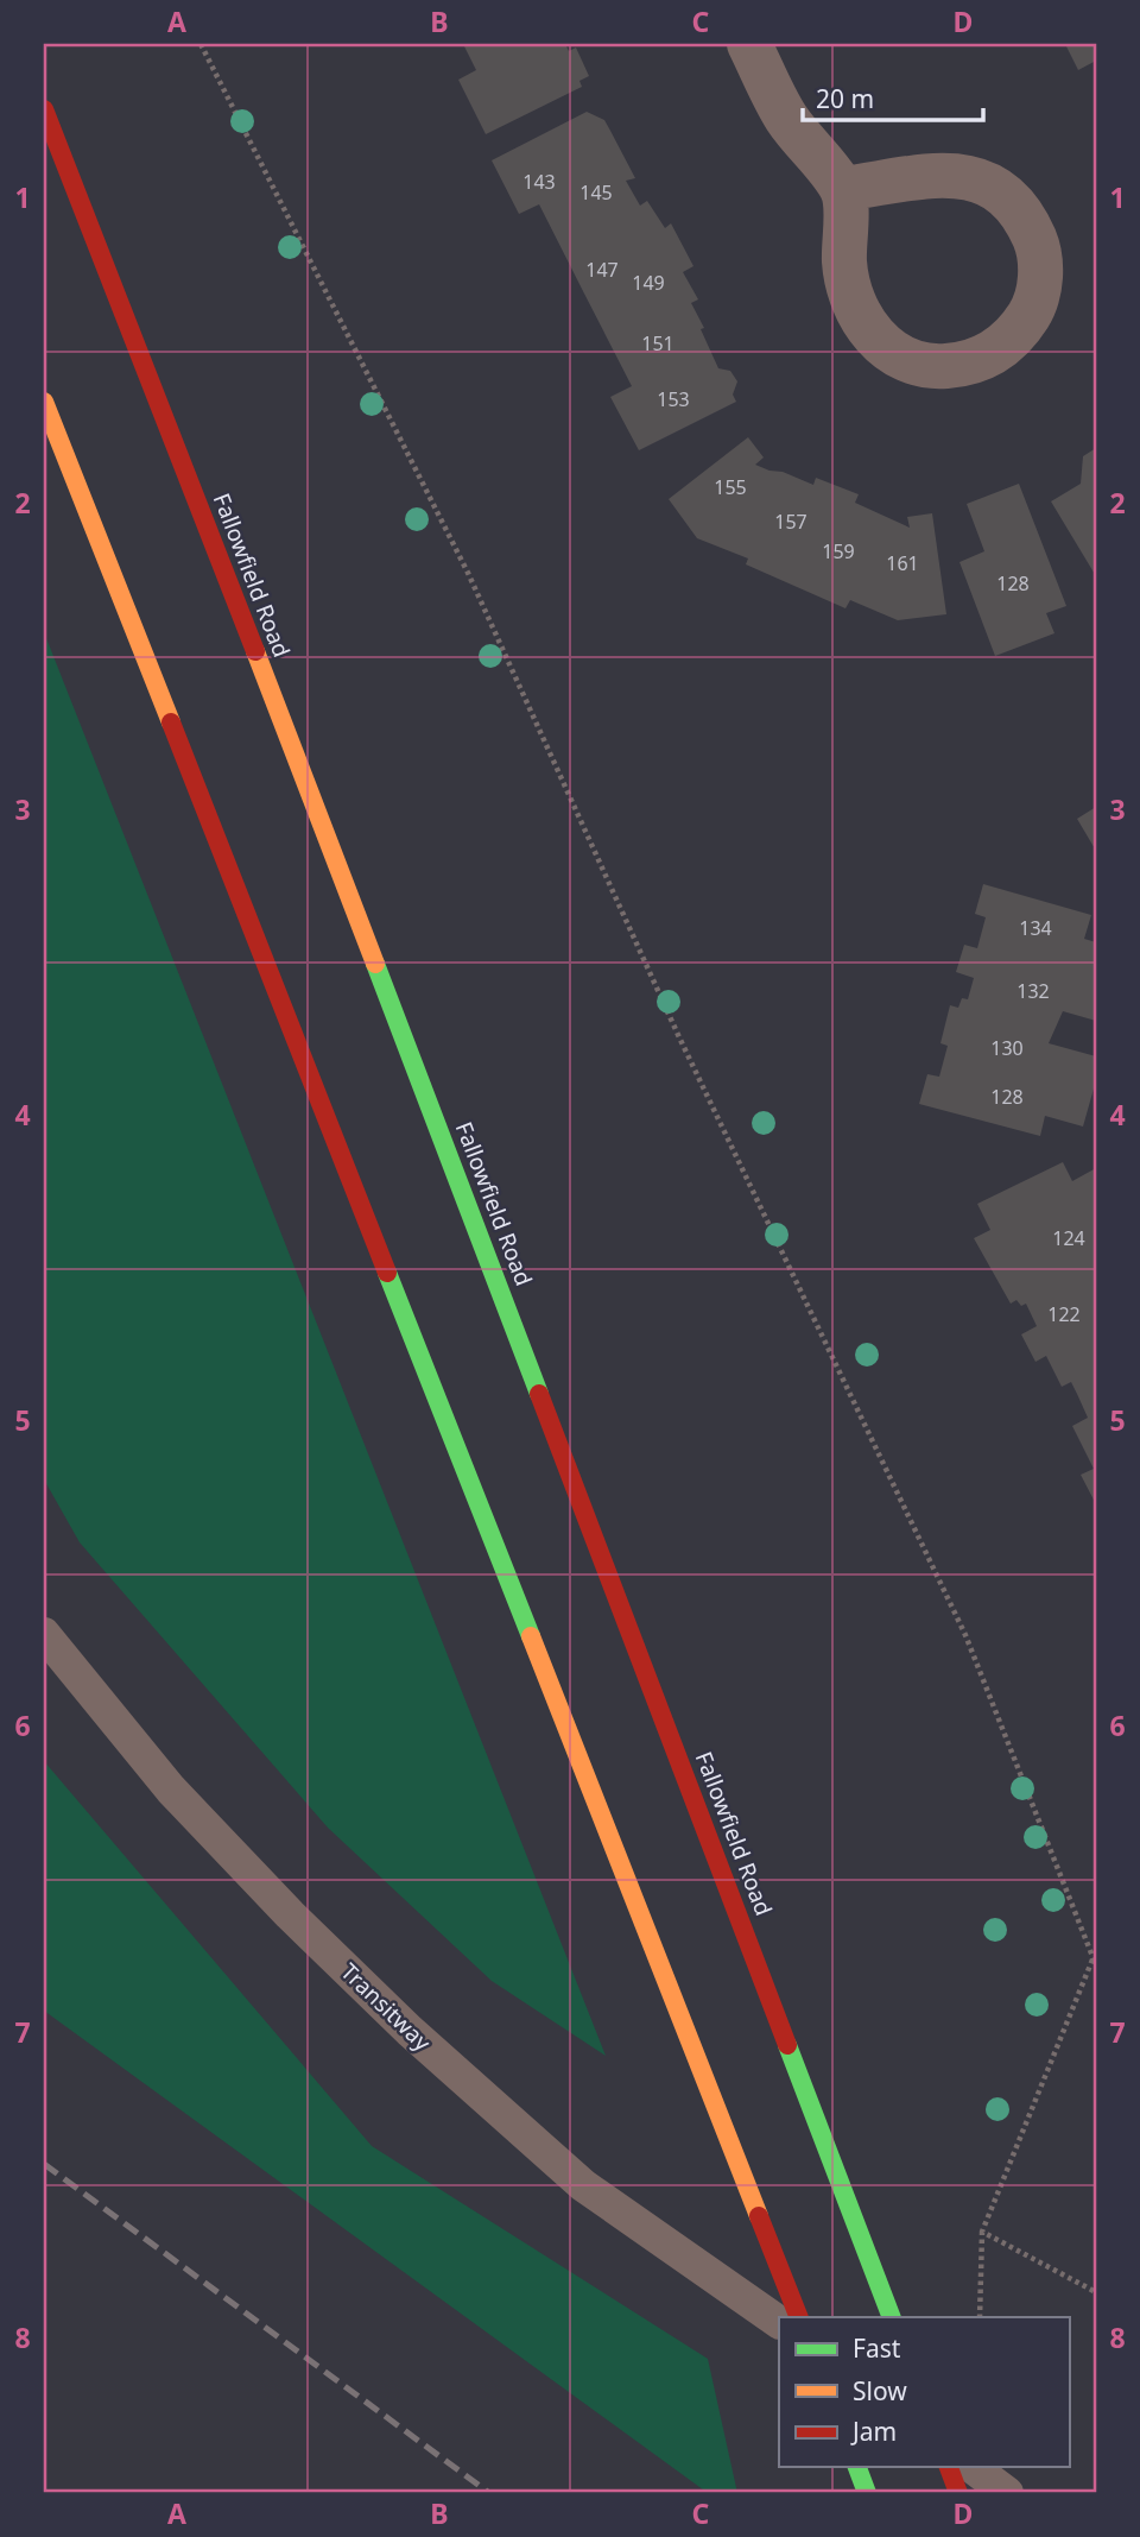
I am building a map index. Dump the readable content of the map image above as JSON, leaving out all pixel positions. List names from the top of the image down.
{
  "streets": {
    "main road": ["Fallowfield Road"],
    "lane": ["Transitway"]
  },
  "house_numbers": [
    "143",
    "145",
    "147",
    "149",
    "151",
    "153",
    "155",
    "157",
    "159",
    "161",
    "128",
    "134",
    "132",
    "130",
    "128",
    "124",
    "122"
  ],
  "legend": ["Fast", "Slow", "Jam"],
  "scale_bar": "20 m",
  "grid": {
    "columns": [
      "A",
      "B",
      "C",
      "D"
    ],
    "rows": [
      "1",
      "2",
      "3",
      "4",
      "5",
      "6",
      "7",
      "8"
    ]
  }
}
